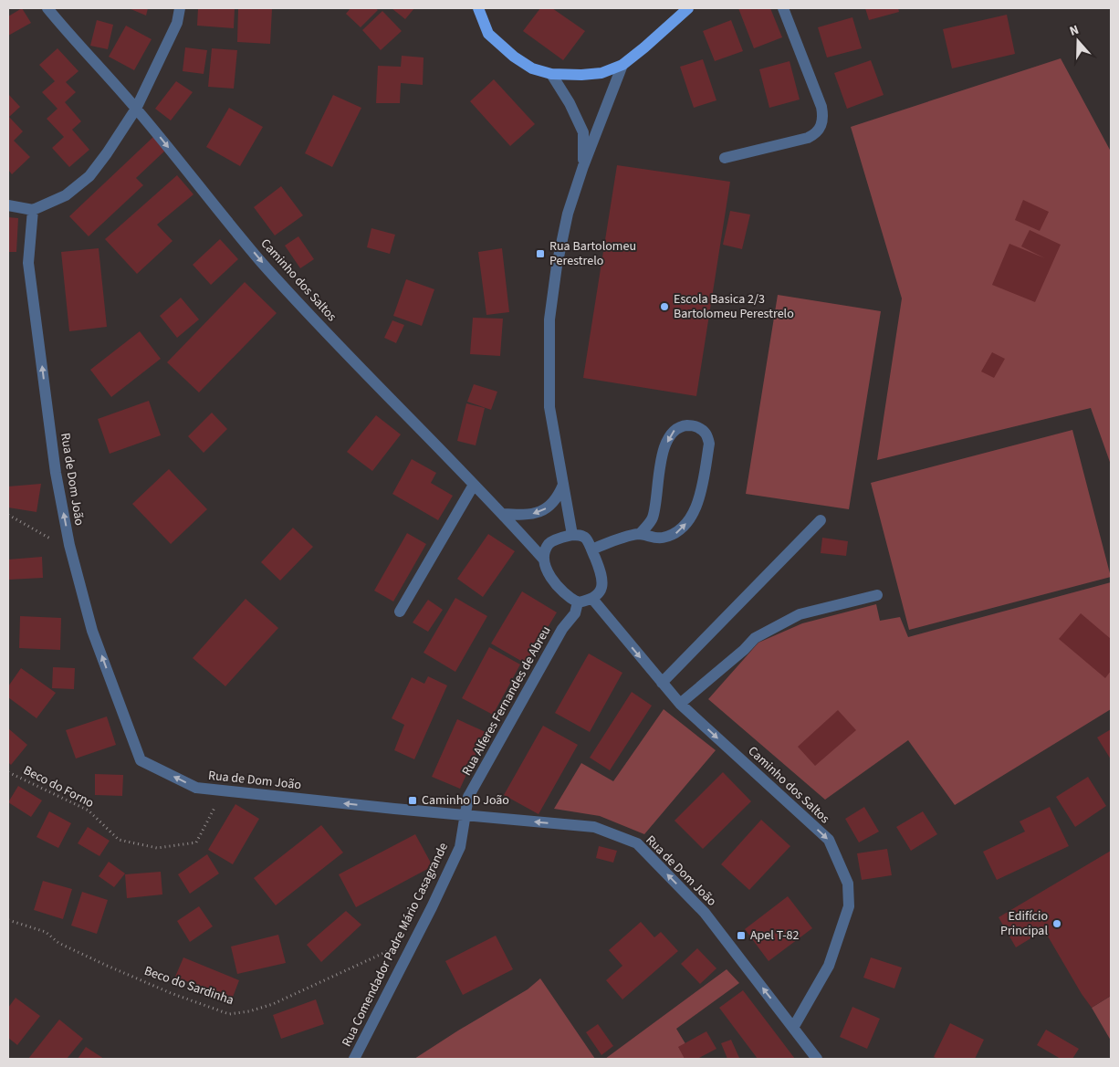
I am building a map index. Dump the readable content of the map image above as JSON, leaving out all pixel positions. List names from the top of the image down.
{
  "streets": {
    "street": [
      "Caminho dos Saltos",
      "Rua de Dom João",
      "Rua Alferes Fernandes de Abreu",
      "Rua Comendador Padre Mário Casagrande"
    ],
    "path": ["Beco do Forno", "Beco do Sardinha"]
  },
  "crossings": [
    ["Caminho dos Saltos", "Rua de Dom João"],
    ["Caminho dos Saltos", "Rua Alferes Fernandes de Abreu"],
    ["Rua de Dom João", "Rua Alferes Fernandes de Abreu"],
    ["Rua de Dom João", "Beco do Forno"],
    ["Rua de Dom João", "Rua Comendador Padre Mário Casagrande"],
    ["Rua Alferes Fernandes de Abreu", "Rua Comendador Padre Mário Casagrande"],
    ["Rua Comendador Padre Mário Casagrande", "Beco do Sardinha"]
  ],
  "one_way": ["Caminho dos Saltos", "Rua de Dom João"],
  "places": {
    "transit": ["Rua Bartolomeu Perestrelo", "Caminho D João", "Apel T-82"],
    "other": ["Escola Basica 2/3 Bartolomeu Perestrelo", "Edifício Principal"]
  },
  "north": "top"
}
